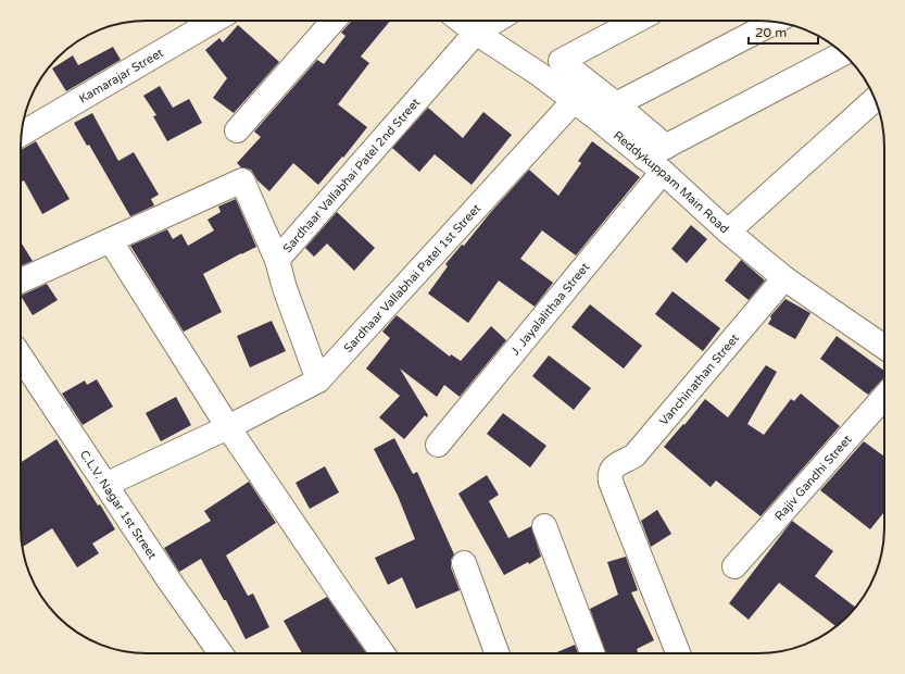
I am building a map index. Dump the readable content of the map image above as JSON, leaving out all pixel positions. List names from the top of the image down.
{
  "streets": {
    "street": [
      "Kamarajar Street",
      "Sardhaar Vallabhai Patel 2nd Street",
      "Reddykuppam Main Road",
      "Sardhaar Vallabhai Patel 1st Street",
      "J. Jayalalithaa Street",
      "Vanchinathan Street",
      "Rajiv Gandhi Street",
      "C.L.V. Nagar 1st Street"
    ]
  },
  "crossings": [
    ["Sardhaar Vallabhai Patel 2nd Street", "Reddykuppam Main Road"],
    ["Sardhaar Vallabhai Patel 2nd Street", "Sardhaar Vallabhai Patel 1st Street"],
    ["Reddykuppam Main Road", "Sardhaar Vallabhai Patel 1st Street"],
    ["Reddykuppam Main Road", "J. Jayalalithaa Street"],
    ["Reddykuppam Main Road", "Vanchinathan Street"],
    ["Sardhaar Vallabhai Patel 1st Street", "C.L.V. Nagar 1st Street"]
  ],
  "scale_bar": "20 m"
}
